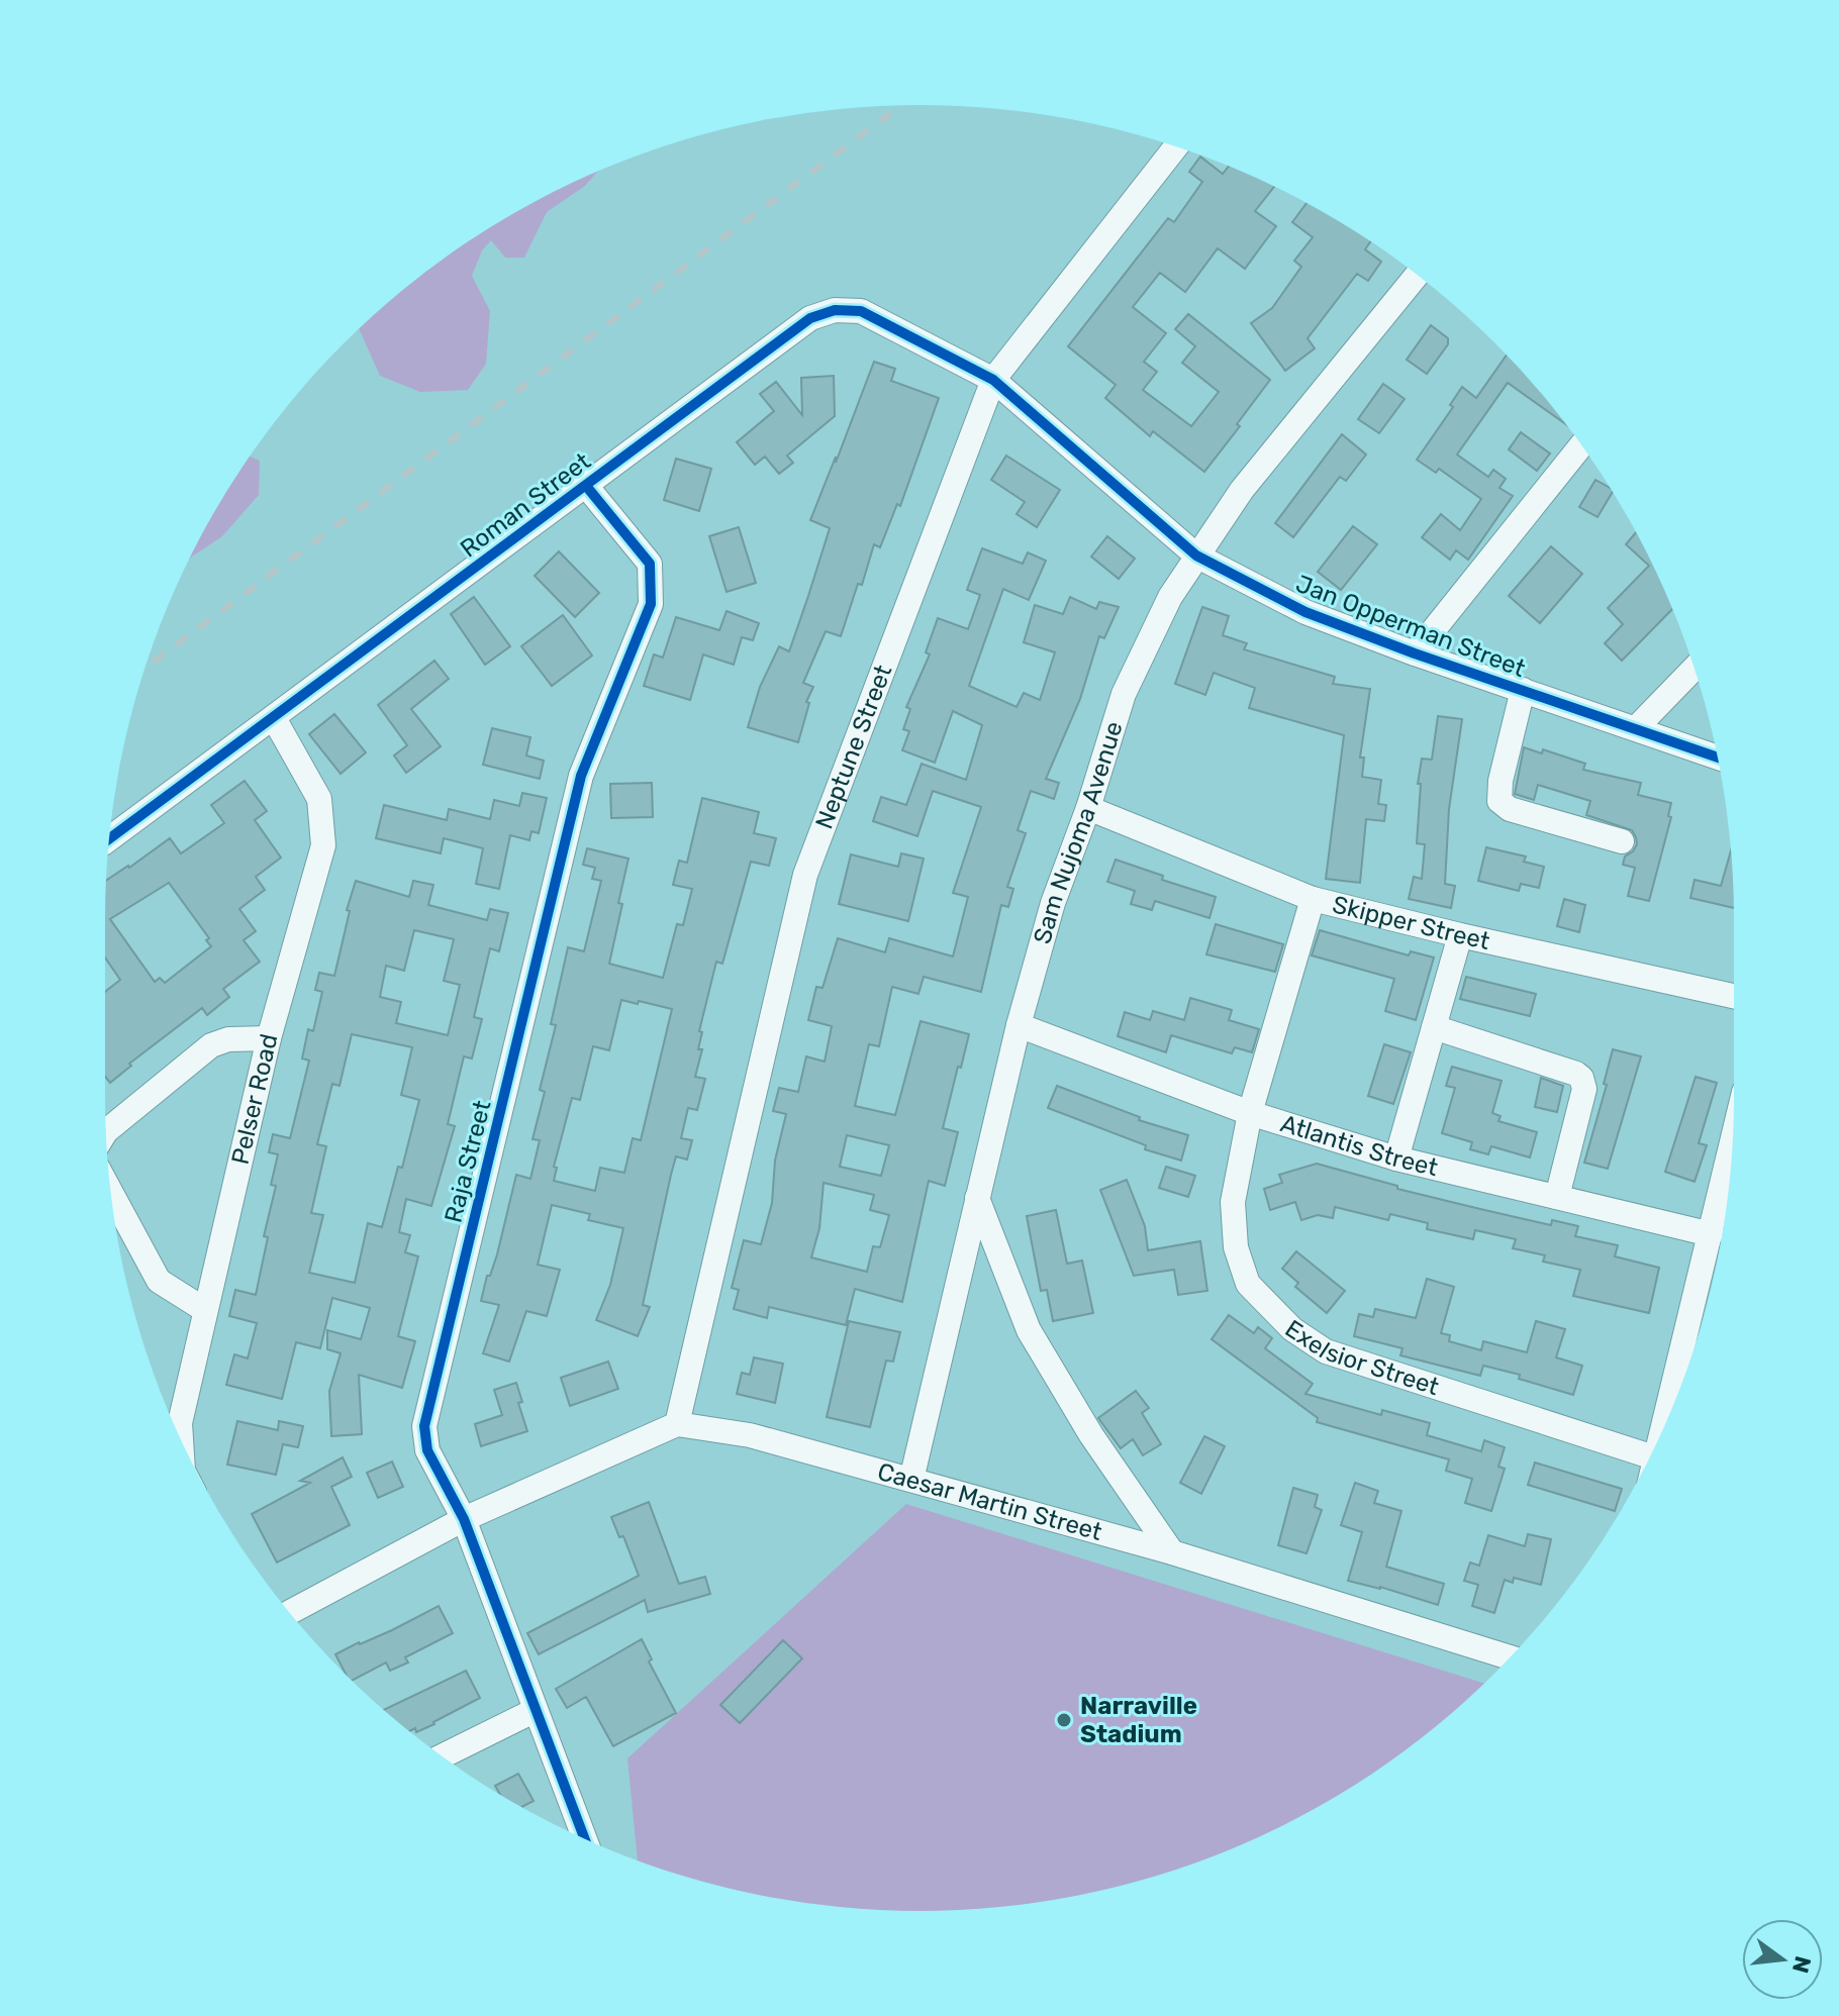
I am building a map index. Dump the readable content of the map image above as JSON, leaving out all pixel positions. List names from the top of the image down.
{
  "streets": {
    "street": [
      "Roman Street",
      "Jan Opperman Street",
      "Neptune Street",
      "Sam Nujoma Avenue",
      "Skipper Street",
      "Pelser Road",
      "Atlantis Street",
      "Raja Street",
      "Exelsior Street",
      "Caesar Martin Street"
    ]
  },
  "crossings": [
    ["Roman Street", "Jan Opperman Street"],
    ["Roman Street", "Neptune Street"],
    ["Roman Street", "Pelser Road"],
    ["Roman Street", "Raja Street"],
    ["Jan Opperman Street", "Neptune Street"],
    ["Jan Opperman Street", "Sam Nujoma Avenue"],
    ["Neptune Street", "Caesar Martin Street"],
    ["Sam Nujoma Avenue", "Skipper Street"],
    ["Sam Nujoma Avenue", "Atlantis Street"],
    ["Sam Nujoma Avenue", "Caesar Martin Street"],
    ["Skipper Street", "Exelsior Street"],
    ["Atlantis Street", "Exelsior Street"]
  ],
  "places": ["Narraville Stadium"],
  "north": "right"
}
